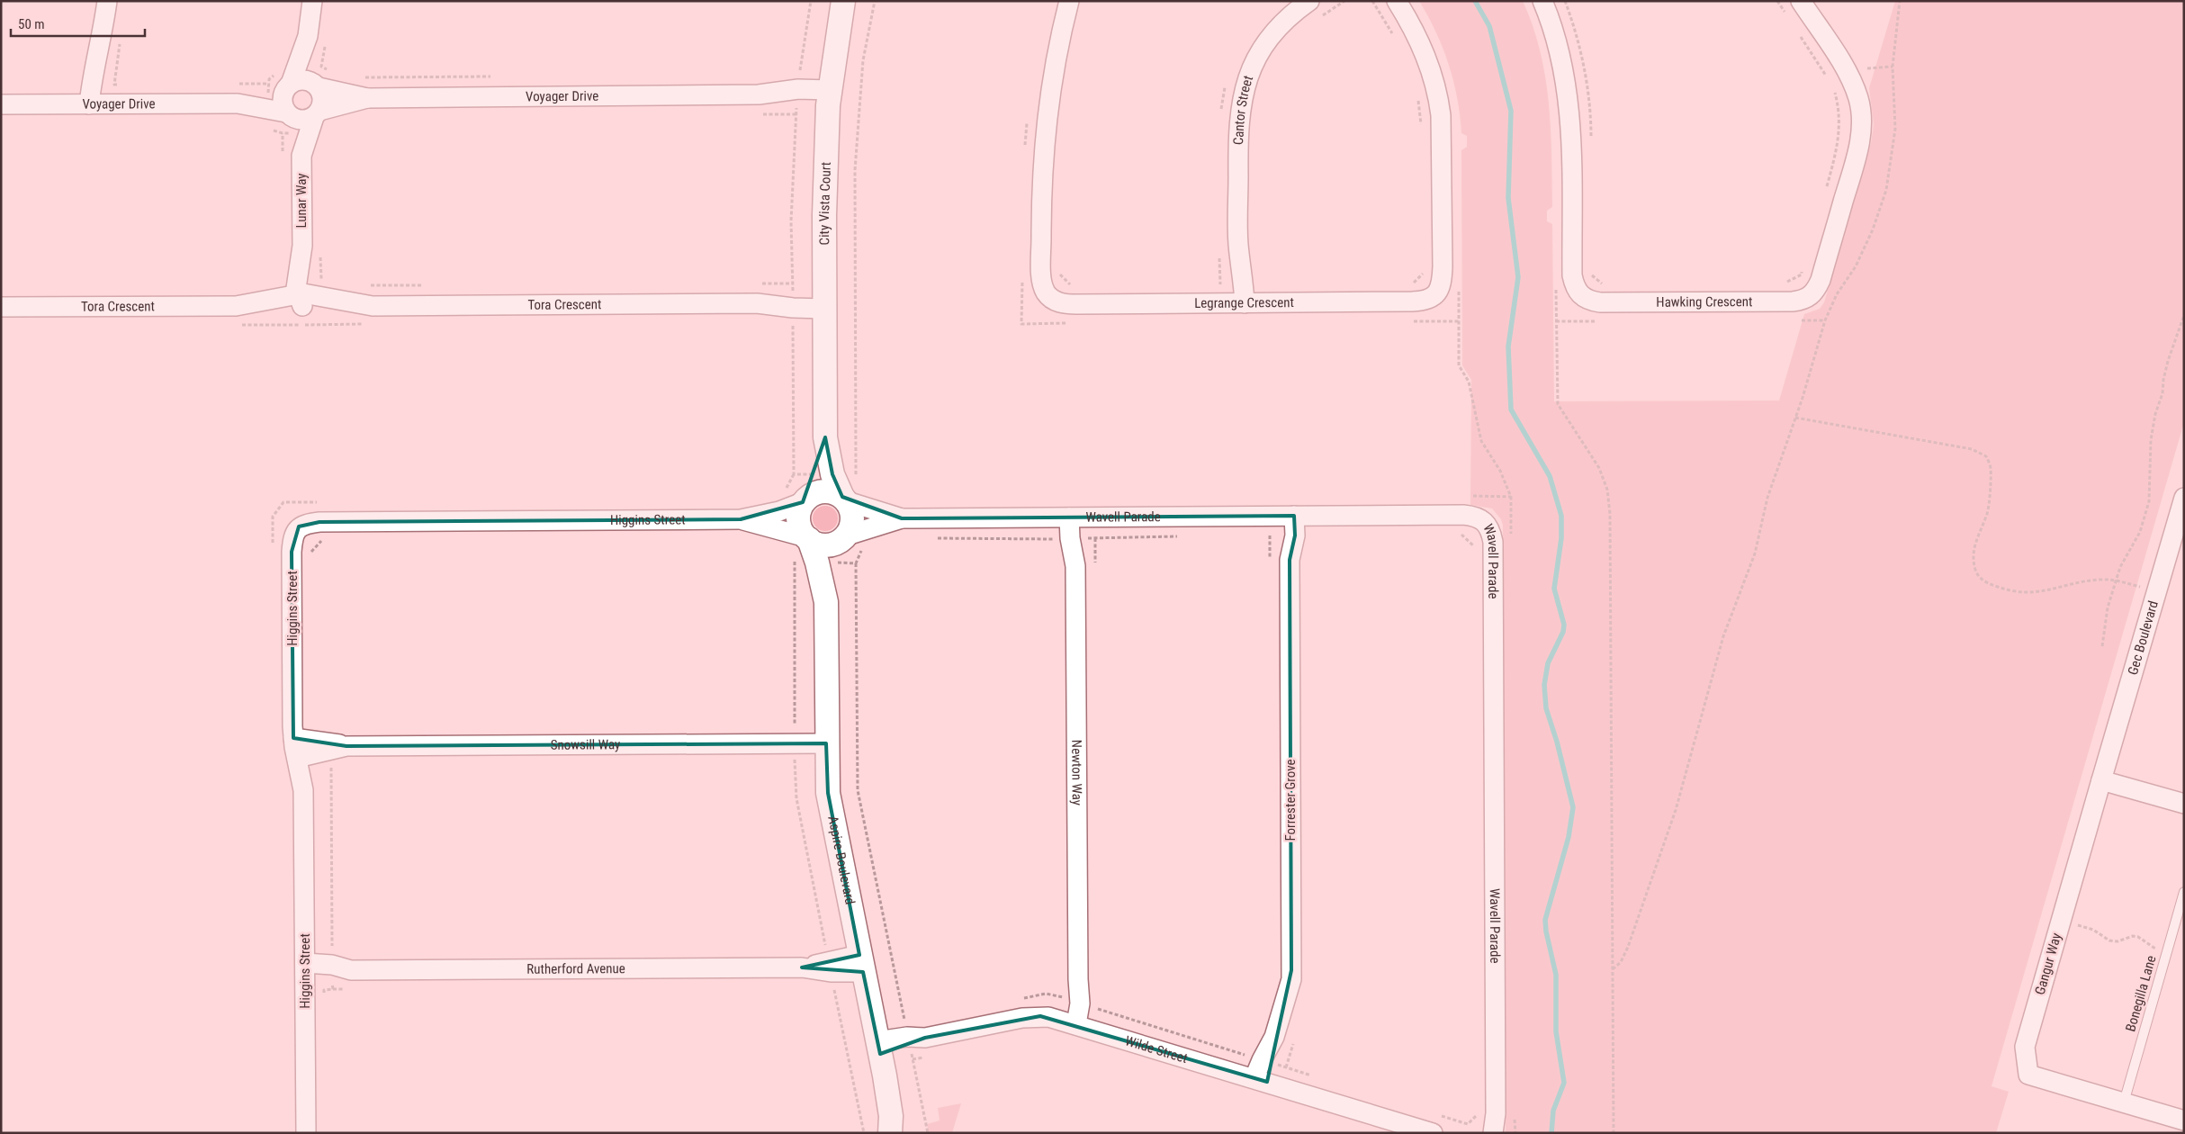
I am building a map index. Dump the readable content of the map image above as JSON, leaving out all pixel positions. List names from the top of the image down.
{
  "streets": {
    "street": [
      "Voyager Drive",
      "Cantor Street",
      "Lunar Way",
      "City Vista Court",
      "Hawking Crescent",
      "Legrange Crescent",
      "Tora Crescent",
      "Wavell Parade",
      "Higgins Street",
      "Gec Boulevard",
      "Snowsill Way",
      "Newton Way",
      "Forrester Grove",
      "Aspire Boulevard",
      "Gangur Way",
      "Rutherford Avenue",
      "Wilde Street"
    ],
    "lane": ["Bonegilla Lane"]
  },
  "crossings": [
    ["Voyager Drive", "Lunar Way"],
    ["Voyager Drive", "City Vista Court"],
    ["Cantor Street", "Legrange Crescent"],
    ["Lunar Way", "Tora Crescent"],
    ["City Vista Court", "Tora Crescent"],
    ["Wavell Parade", "Higgins Street"],
    ["Wavell Parade", "Newton Way"],
    ["Wavell Parade", "Forrester Grove"],
    ["Wavell Parade", "Aspire Boulevard"],
    ["Higgins Street", "Snowsill Way"],
    ["Higgins Street", "Aspire Boulevard"],
    ["Higgins Street", "Rutherford Avenue"],
    ["Gec Boulevard", "Gangur Way"],
    ["Snowsill Way", "Aspire Boulevard"],
    ["Newton Way", "Wilde Street"],
    ["Forrester Grove", "Wilde Street"],
    ["Aspire Boulevard", "Rutherford Avenue"],
    ["Aspire Boulevard", "Wilde Street"],
    ["Gangur Way", "Bonegilla Lane"]
  ],
  "scale_bar": "50 m"
}
